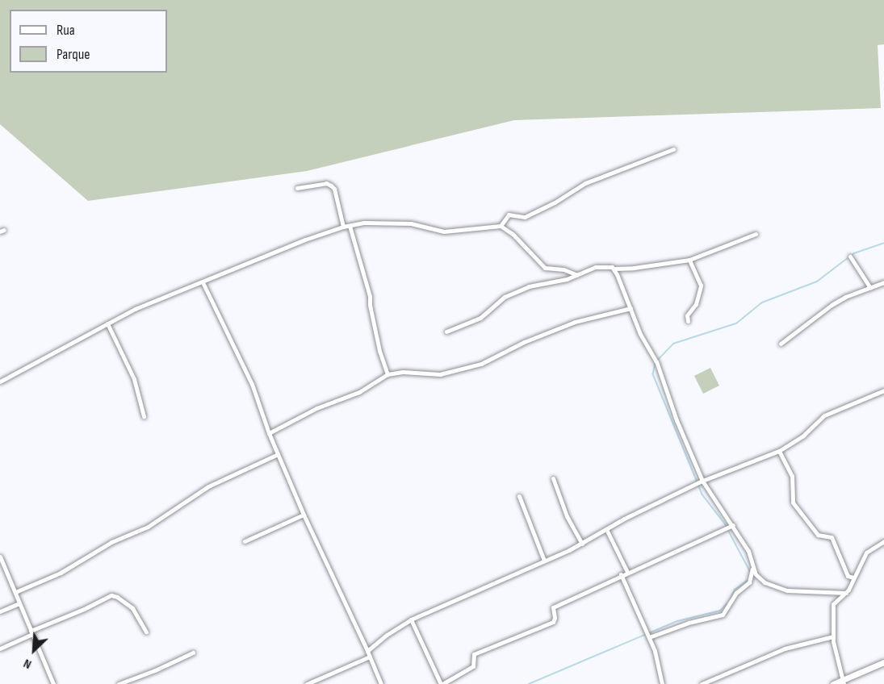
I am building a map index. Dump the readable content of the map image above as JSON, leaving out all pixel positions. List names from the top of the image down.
{
  "legend": ["Rua", "Parque"],
  "north": "bottom left"
}
